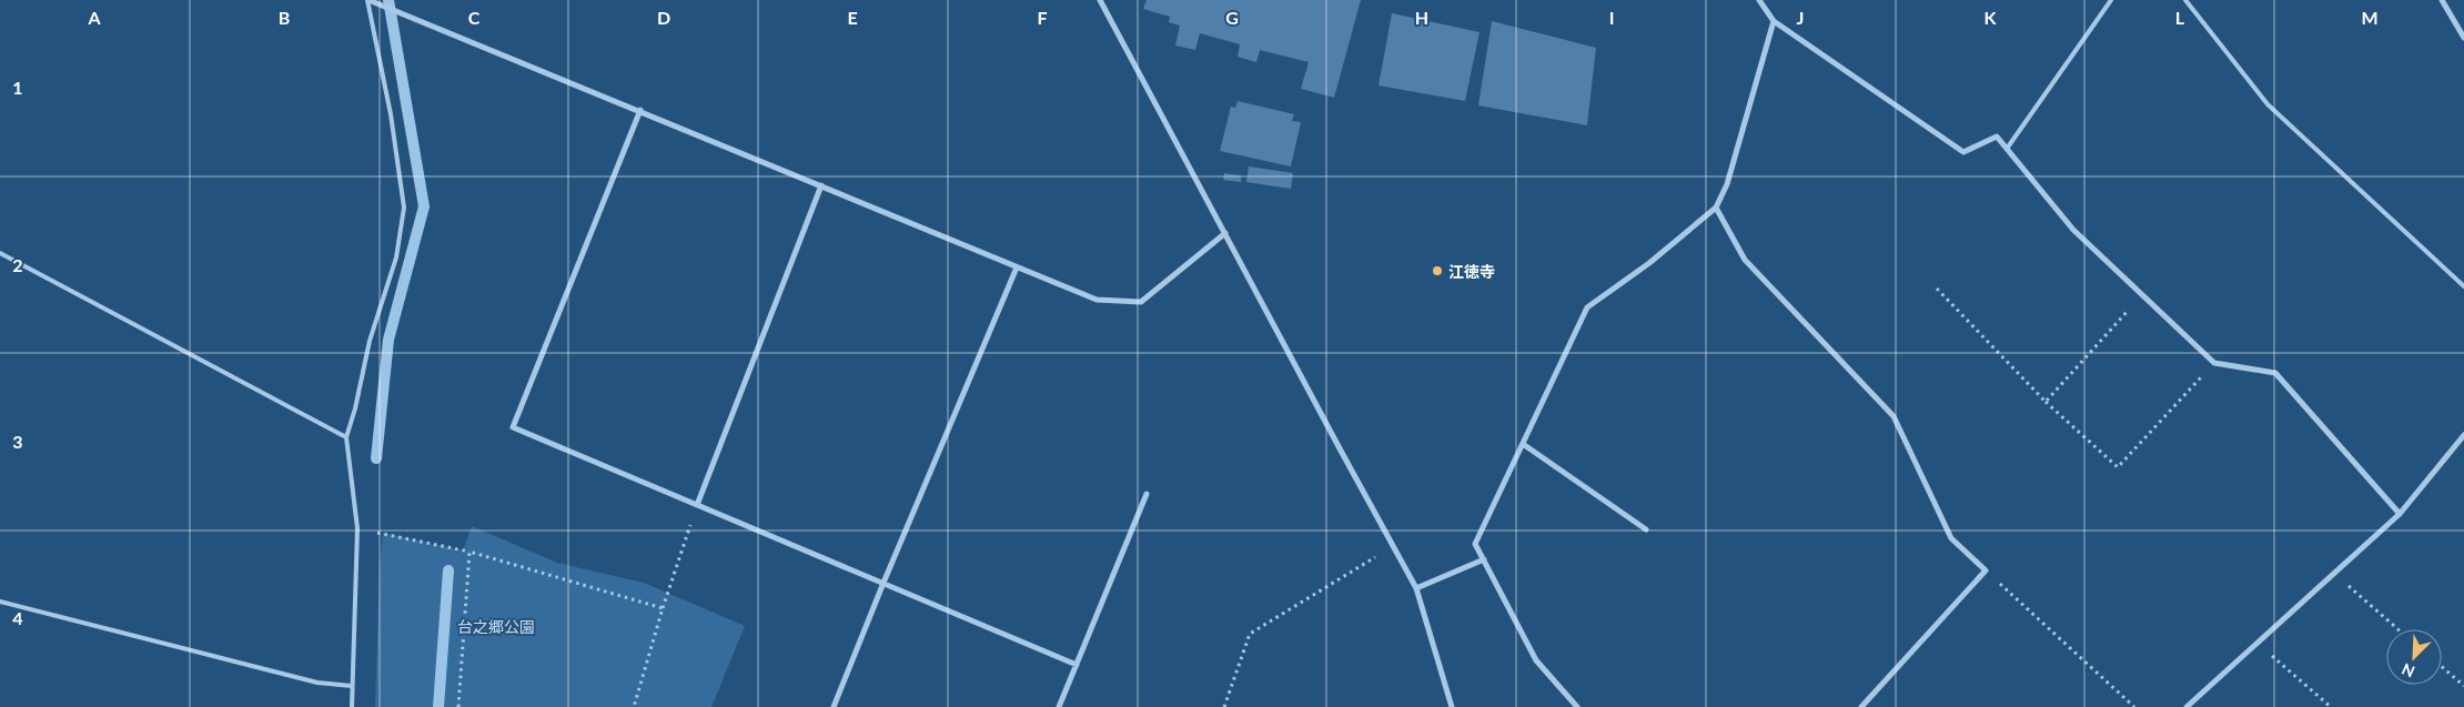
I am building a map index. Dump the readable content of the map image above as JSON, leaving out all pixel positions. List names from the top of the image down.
{
  "parks": ["台之郷公園"],
  "places": ["江徳寺"],
  "north": "bottom left",
  "grid": {
    "columns": [
      "A",
      "B",
      "C",
      "D",
      "E",
      "F",
      "G",
      "H",
      "I",
      "J",
      "K",
      "L",
      "M"
    ],
    "rows": [
      "1",
      "2",
      "3",
      "4"
    ]
  }
}
